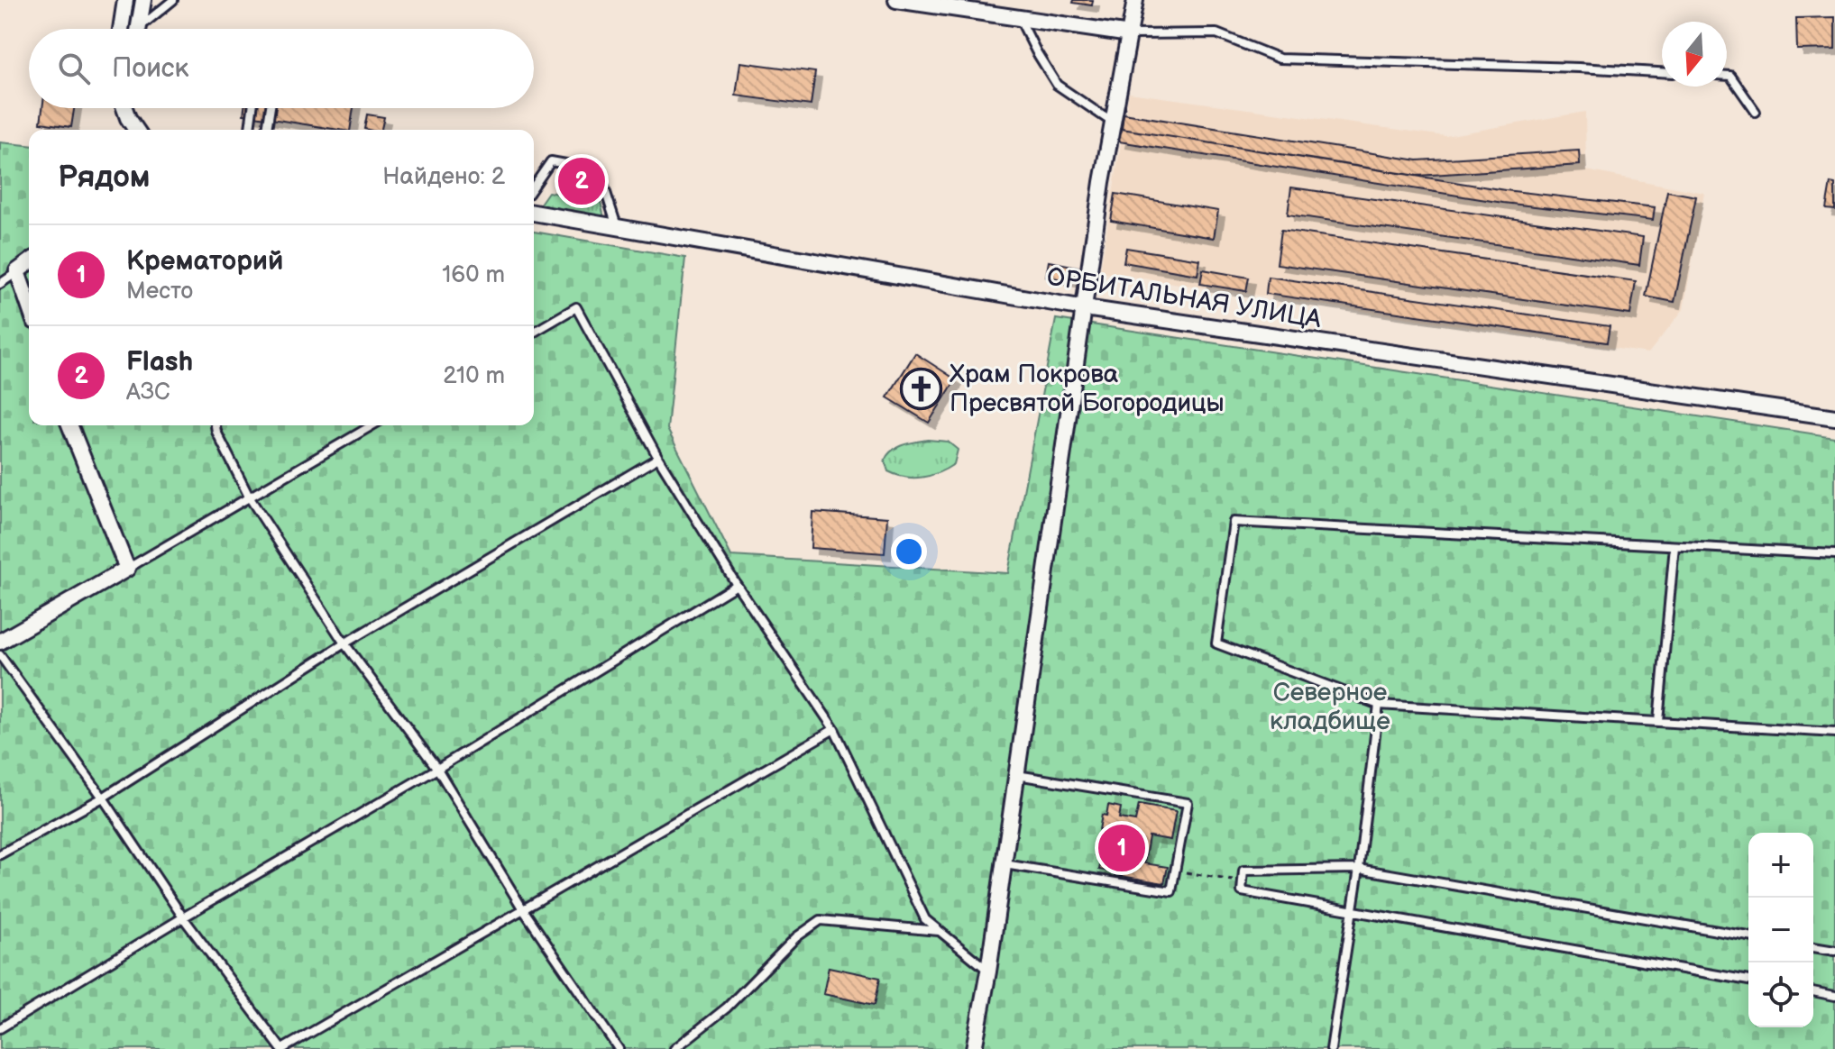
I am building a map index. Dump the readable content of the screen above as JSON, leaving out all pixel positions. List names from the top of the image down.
{
  "streets": {
    "street": ["ОРБИТАЛЬНАЯ УЛИЦА"]
  },
  "parks": ["Северное кладбище"],
  "places": {
    "church": ["Храм Покрова Пресвятой Богородицы"]
  },
  "north": "bottom",
  "page": {
    "search": "Поиск",
    "heading": ["Рядом", "Найдено: 2"],
    "pins": ["2", "1"],
    "list": [
      {
        "mark": "1",
        "name": "Крематорий",
        "note": "Место",
        "value": "160 m"
      },
      {
        "mark": "2",
        "name": "Flash",
        "note": "АЗС",
        "value": "210 m"
      }
    ],
    "map_buttons": ["+", "−"]
  }
}
